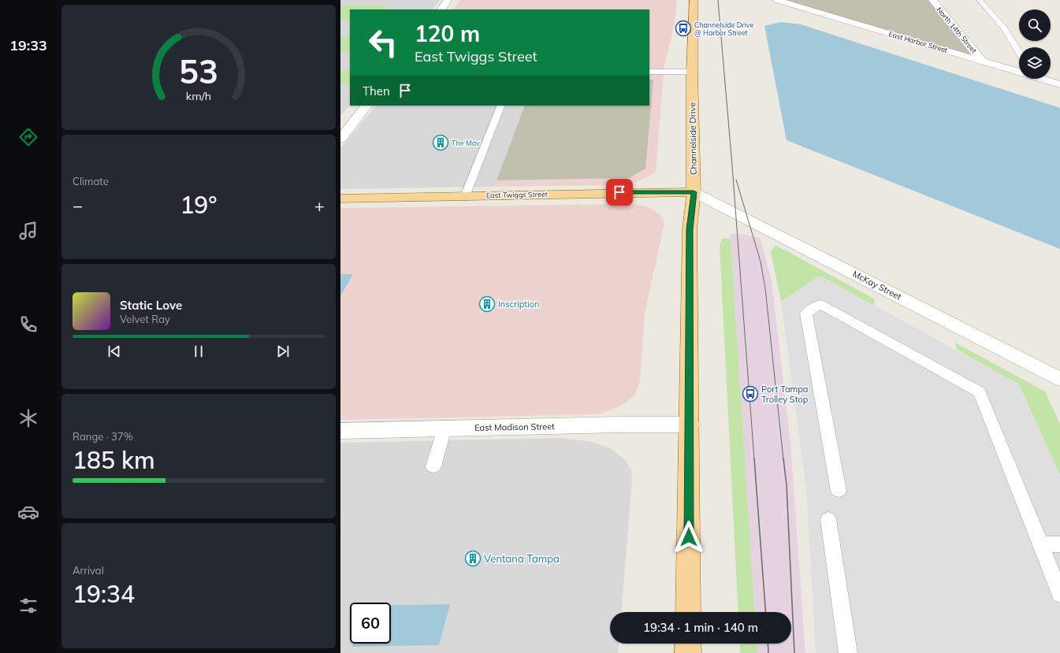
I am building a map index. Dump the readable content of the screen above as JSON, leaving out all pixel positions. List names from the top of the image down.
{
  "streets": {
    "main road": ["Channelside Drive", "East Twiggs Street"],
    "street": [
      "North 14th Street",
      "East Harbor Street",
      "McKay Street",
      "East Madison Street"
    ]
  },
  "crossings": [
    ["North 14th Street", "East Harbor Street"],
    ["Channelside Drive", "East Twiggs Street"],
    ["Channelside Drive", "McKay Street"],
    ["Channelside Drive", "East Madison Street"],
    ["East Twiggs Street", "McKay Street"]
  ],
  "places": {
    "bus stop": ["Channelside Drive @ Harbor Street", "Port Tampa Trolley Stop"],
    "building": ["The Mav", "Inscription", "Ventana Tampa"]
  },
  "page": {
    "tabs": "19:33",
    "turn": ["120 m", "East Twiggs Street"],
    "then": "Then",
    "tile": [
      "Climate",
      ["Range · 37%", "185 km"],
      ["Arrival", "19:34"]
    ],
    "heat": ["−", "19°", "+"],
    "song": ["Static Love", "Velvet Ray"],
    "limit": "60",
    "trip": "19:34 · 1 min · 140 m",
    "gauge": ["53", "km/h"]
  }
}
